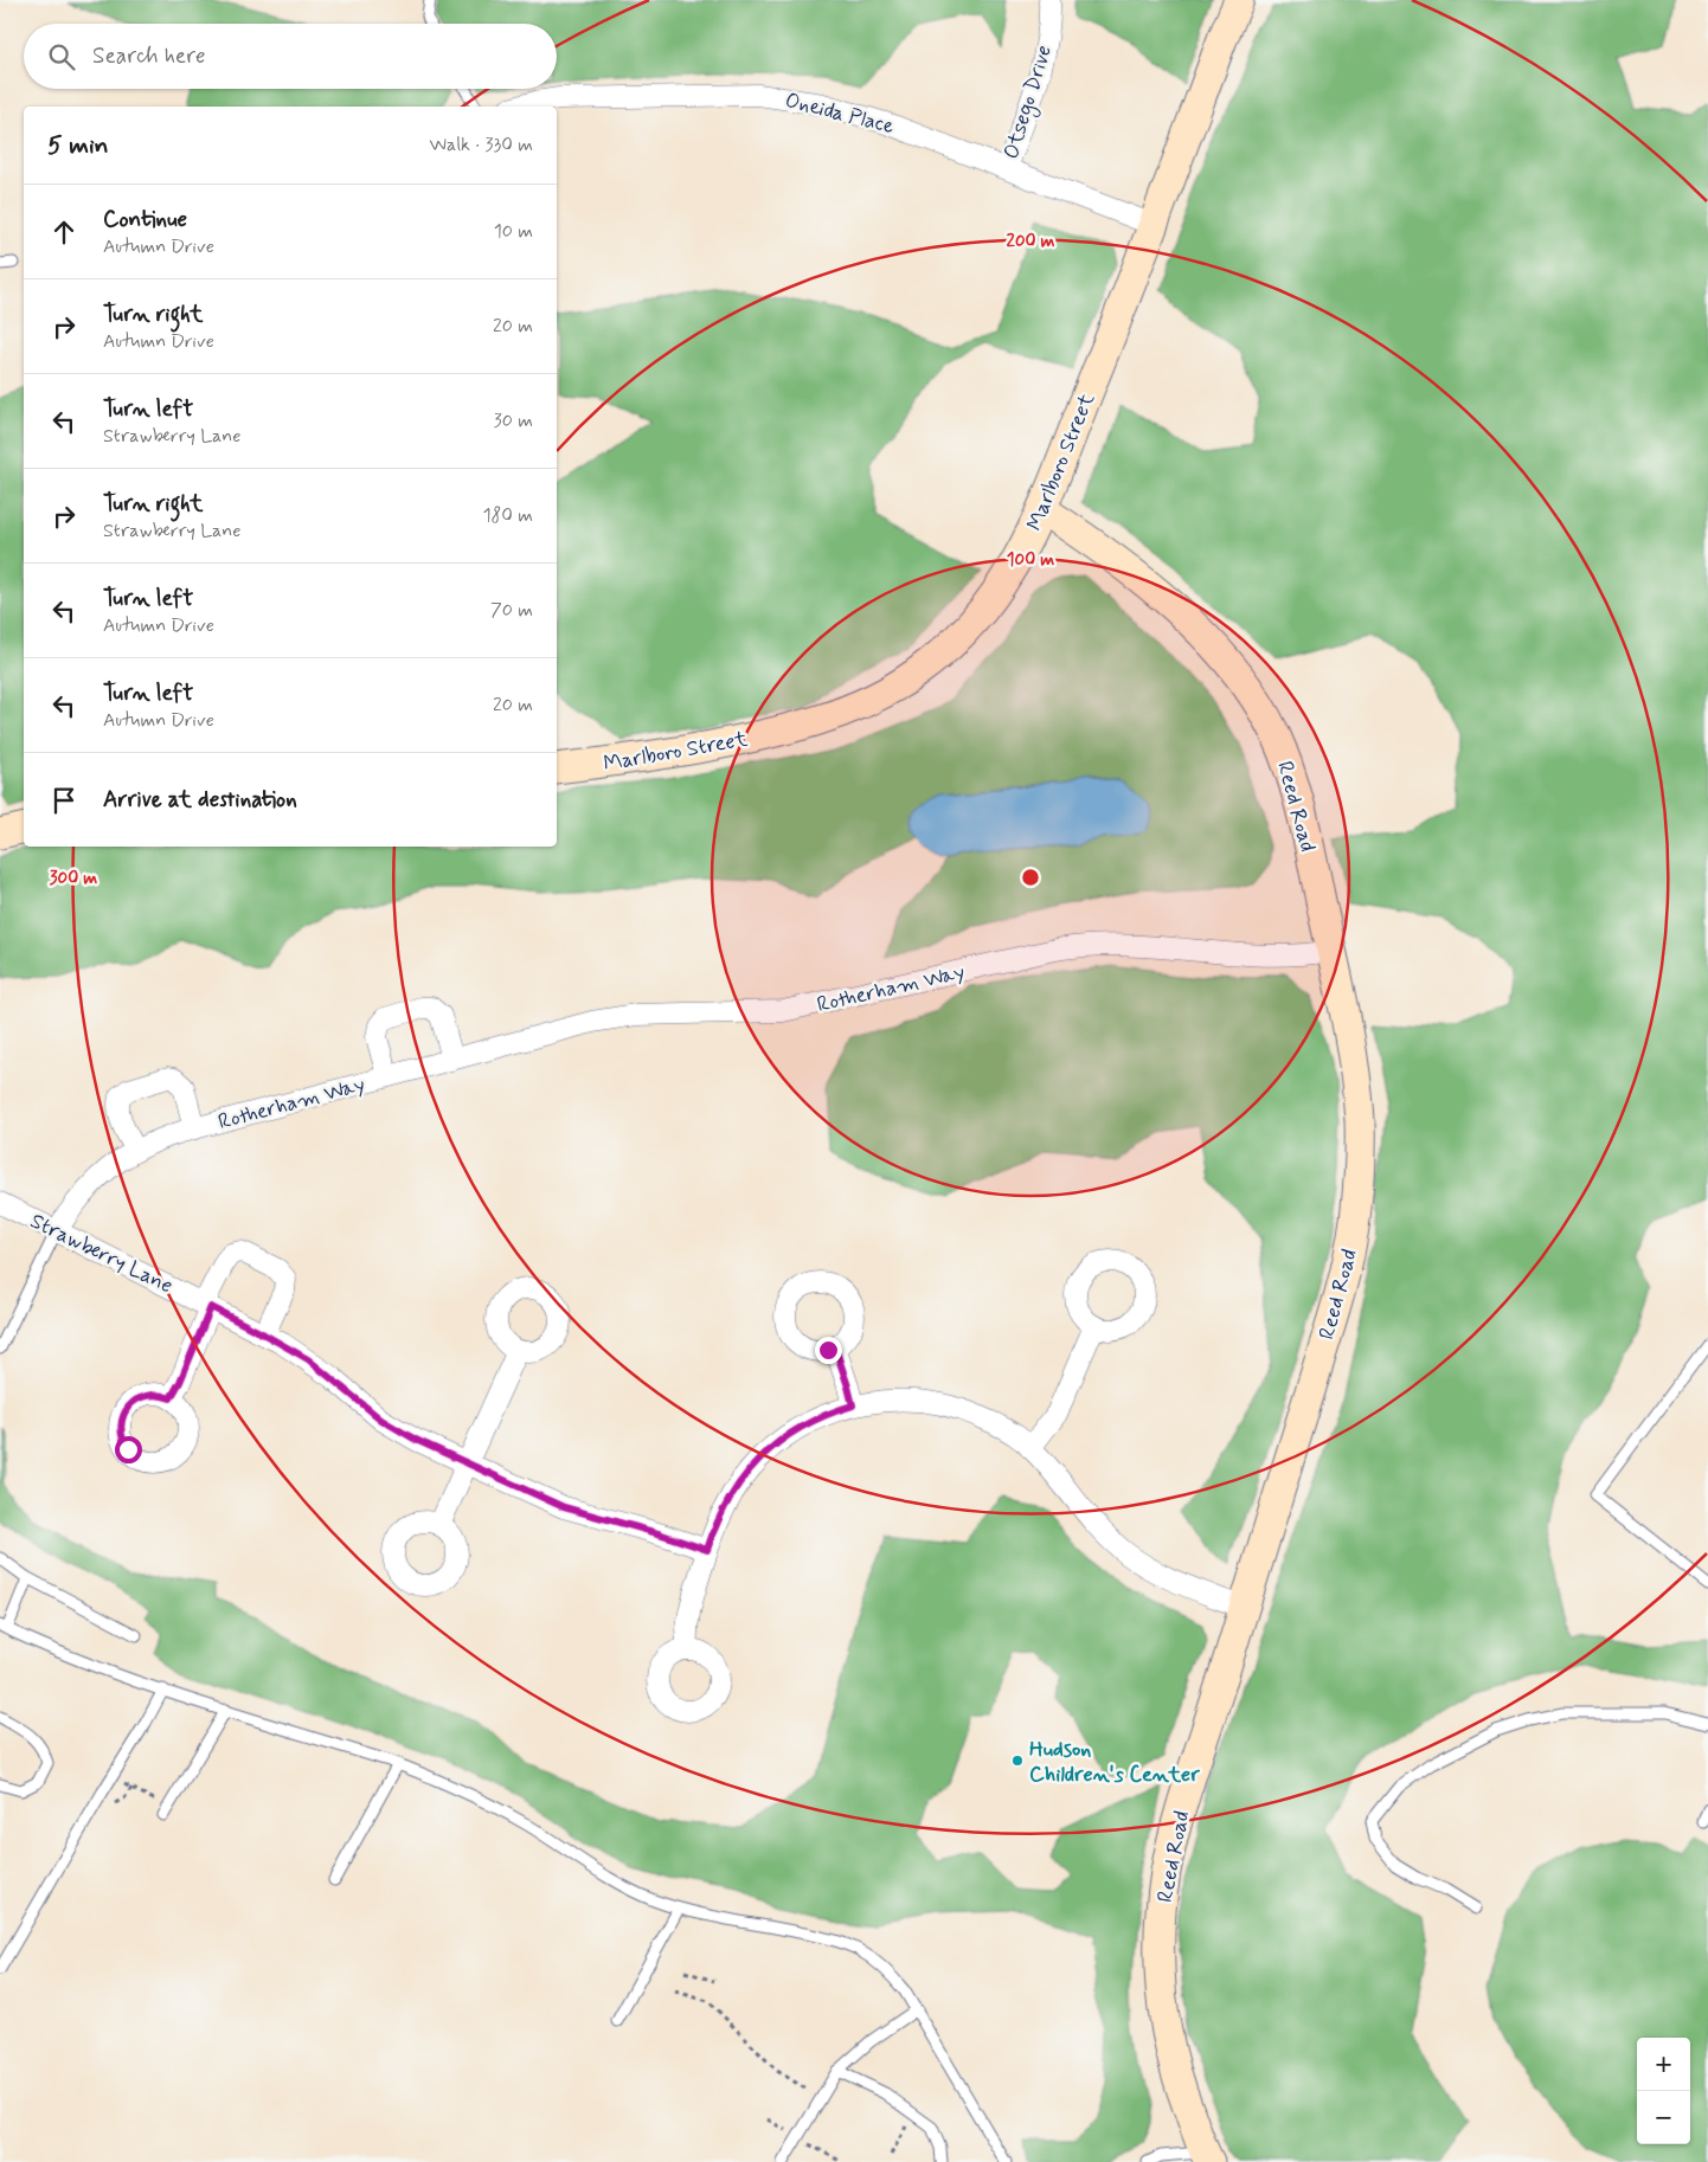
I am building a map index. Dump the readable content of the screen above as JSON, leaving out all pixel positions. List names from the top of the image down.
{
  "streets": {
    "street": [
      "Otsego Drive",
      "Oneida Place",
      "Marlboro Street",
      "Reed Road",
      "Rotherham Way",
      "Strawberry Lane"
    ]
  },
  "crossings": [
    ["Otsego Drive", "Oneida Place"],
    ["Oneida Place", "Marlboro Street"],
    ["Marlboro Street", "Reed Road"],
    ["Reed Road", "Rotherham Way"],
    ["Rotherham Way", "Strawberry Lane"]
  ],
  "places": ["Hudson Children's Center"],
  "page": {
    "search": "Search here",
    "heading": ["5 min", "Walk · 330 m"],
    "list": [
      ["Continue", "Autumn Drive", "10 m"],
      ["Turn right", "Autumn Drive", "20 m"],
      ["Turn left", "Strawberry Lane", "30 m"],
      ["Turn right", "Strawberry Lane", "180 m"],
      ["Turn left", "Autumn Drive", "70 m"],
      ["Turn left", "Autumn Drive", "20 m"],
      "Arrive at destination"
    ],
    "map_buttons": ["+", "−"]
  },
  "rings": ["200 m", "100 m", "300 m"]
}
